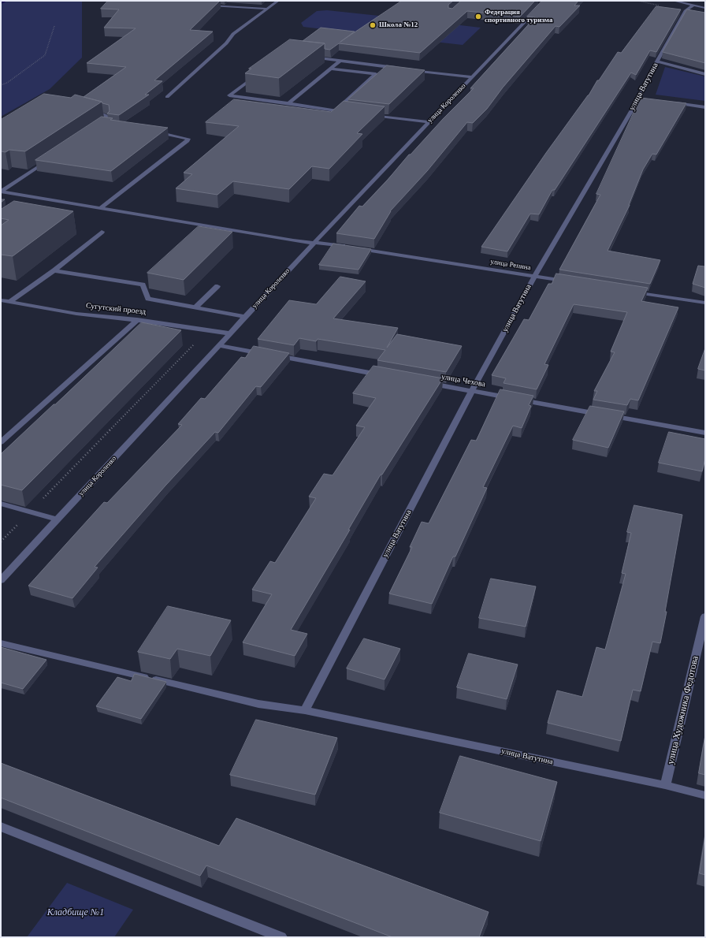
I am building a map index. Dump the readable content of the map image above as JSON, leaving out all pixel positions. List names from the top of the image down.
{
  "streets": {
    "street": [
      "улица Ватутина",
      "улица Короленко",
      "улица Репина",
      "Сугутский проезд",
      "улица Чехова",
      "улица Художника Федотова"
    ]
  },
  "crossings": [
    ["улица Ватутина", "улица Репина"],
    ["улица Ватутина", "улица Чехова"],
    ["улица Ватутина", "улица Художника Федотова"],
    ["улица Короленко", "улица Репина"],
    ["улица Короленко", "Сугутский проезд"]
  ],
  "parks": ["Кладбище №1"],
  "places": ["Федерация спортивного туризма", "Школа №12"]
}
